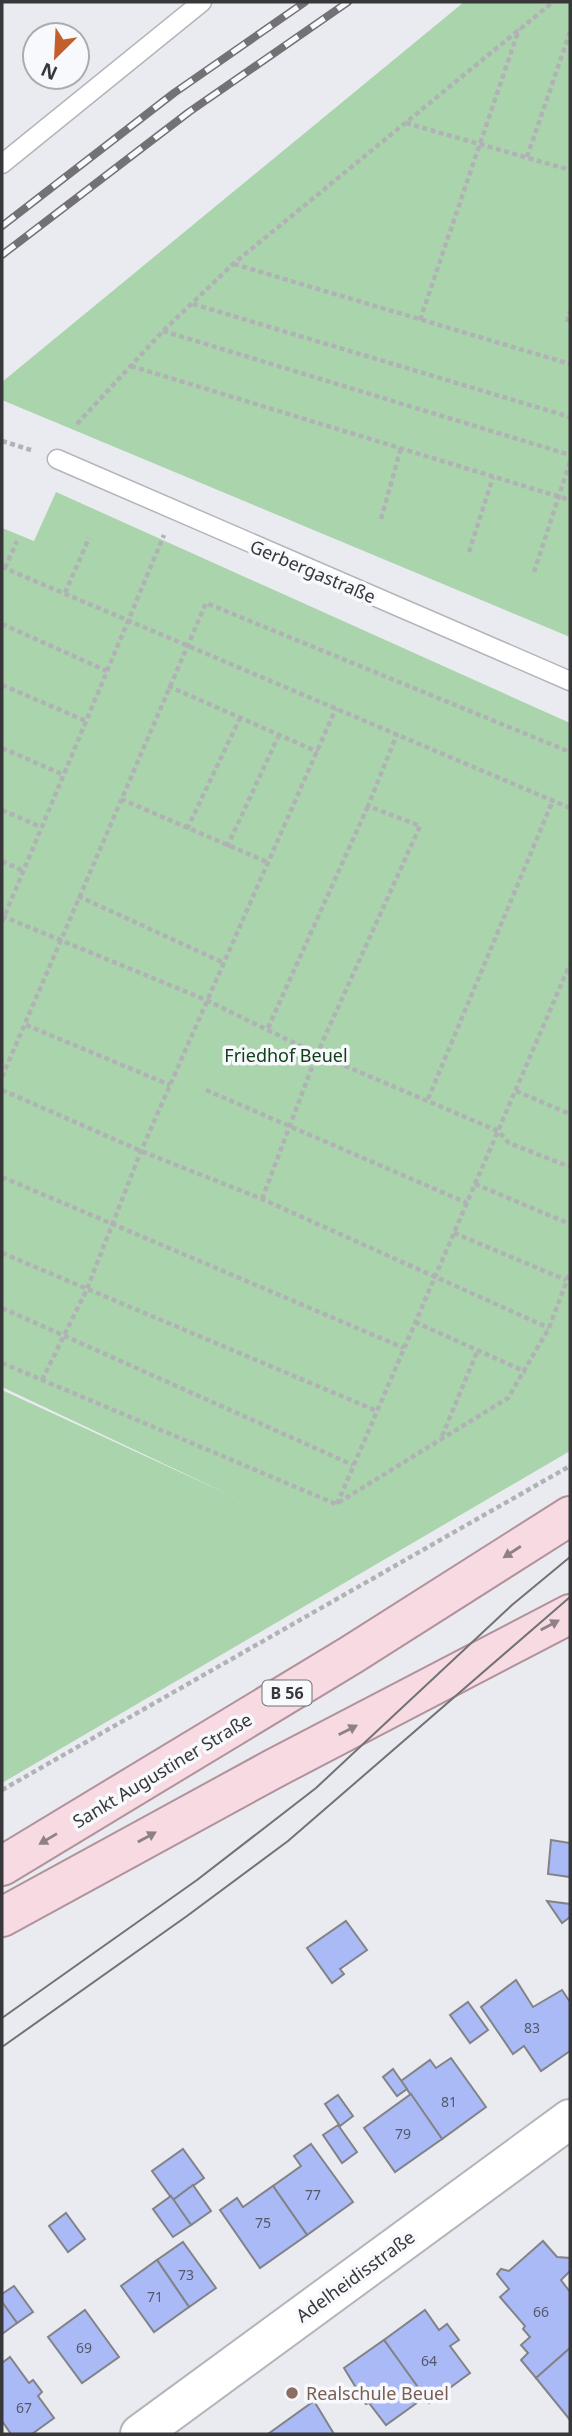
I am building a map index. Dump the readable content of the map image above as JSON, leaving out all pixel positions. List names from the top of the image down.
{
  "streets": {
    "main road": ["B 56", "Sankt Augustiner Straße"],
    "street": ["Adelheidisstraße"],
    "lane": ["Gerbergastraße"]
  },
  "parks": ["Friedhof Beuel"],
  "places": ["Realschule Beuel"],
  "house_numbers": [
    "83",
    "81",
    "79",
    "77",
    "75",
    "73",
    "71",
    "66",
    "69",
    "64",
    "67"
  ],
  "north": "bottom left"
}
